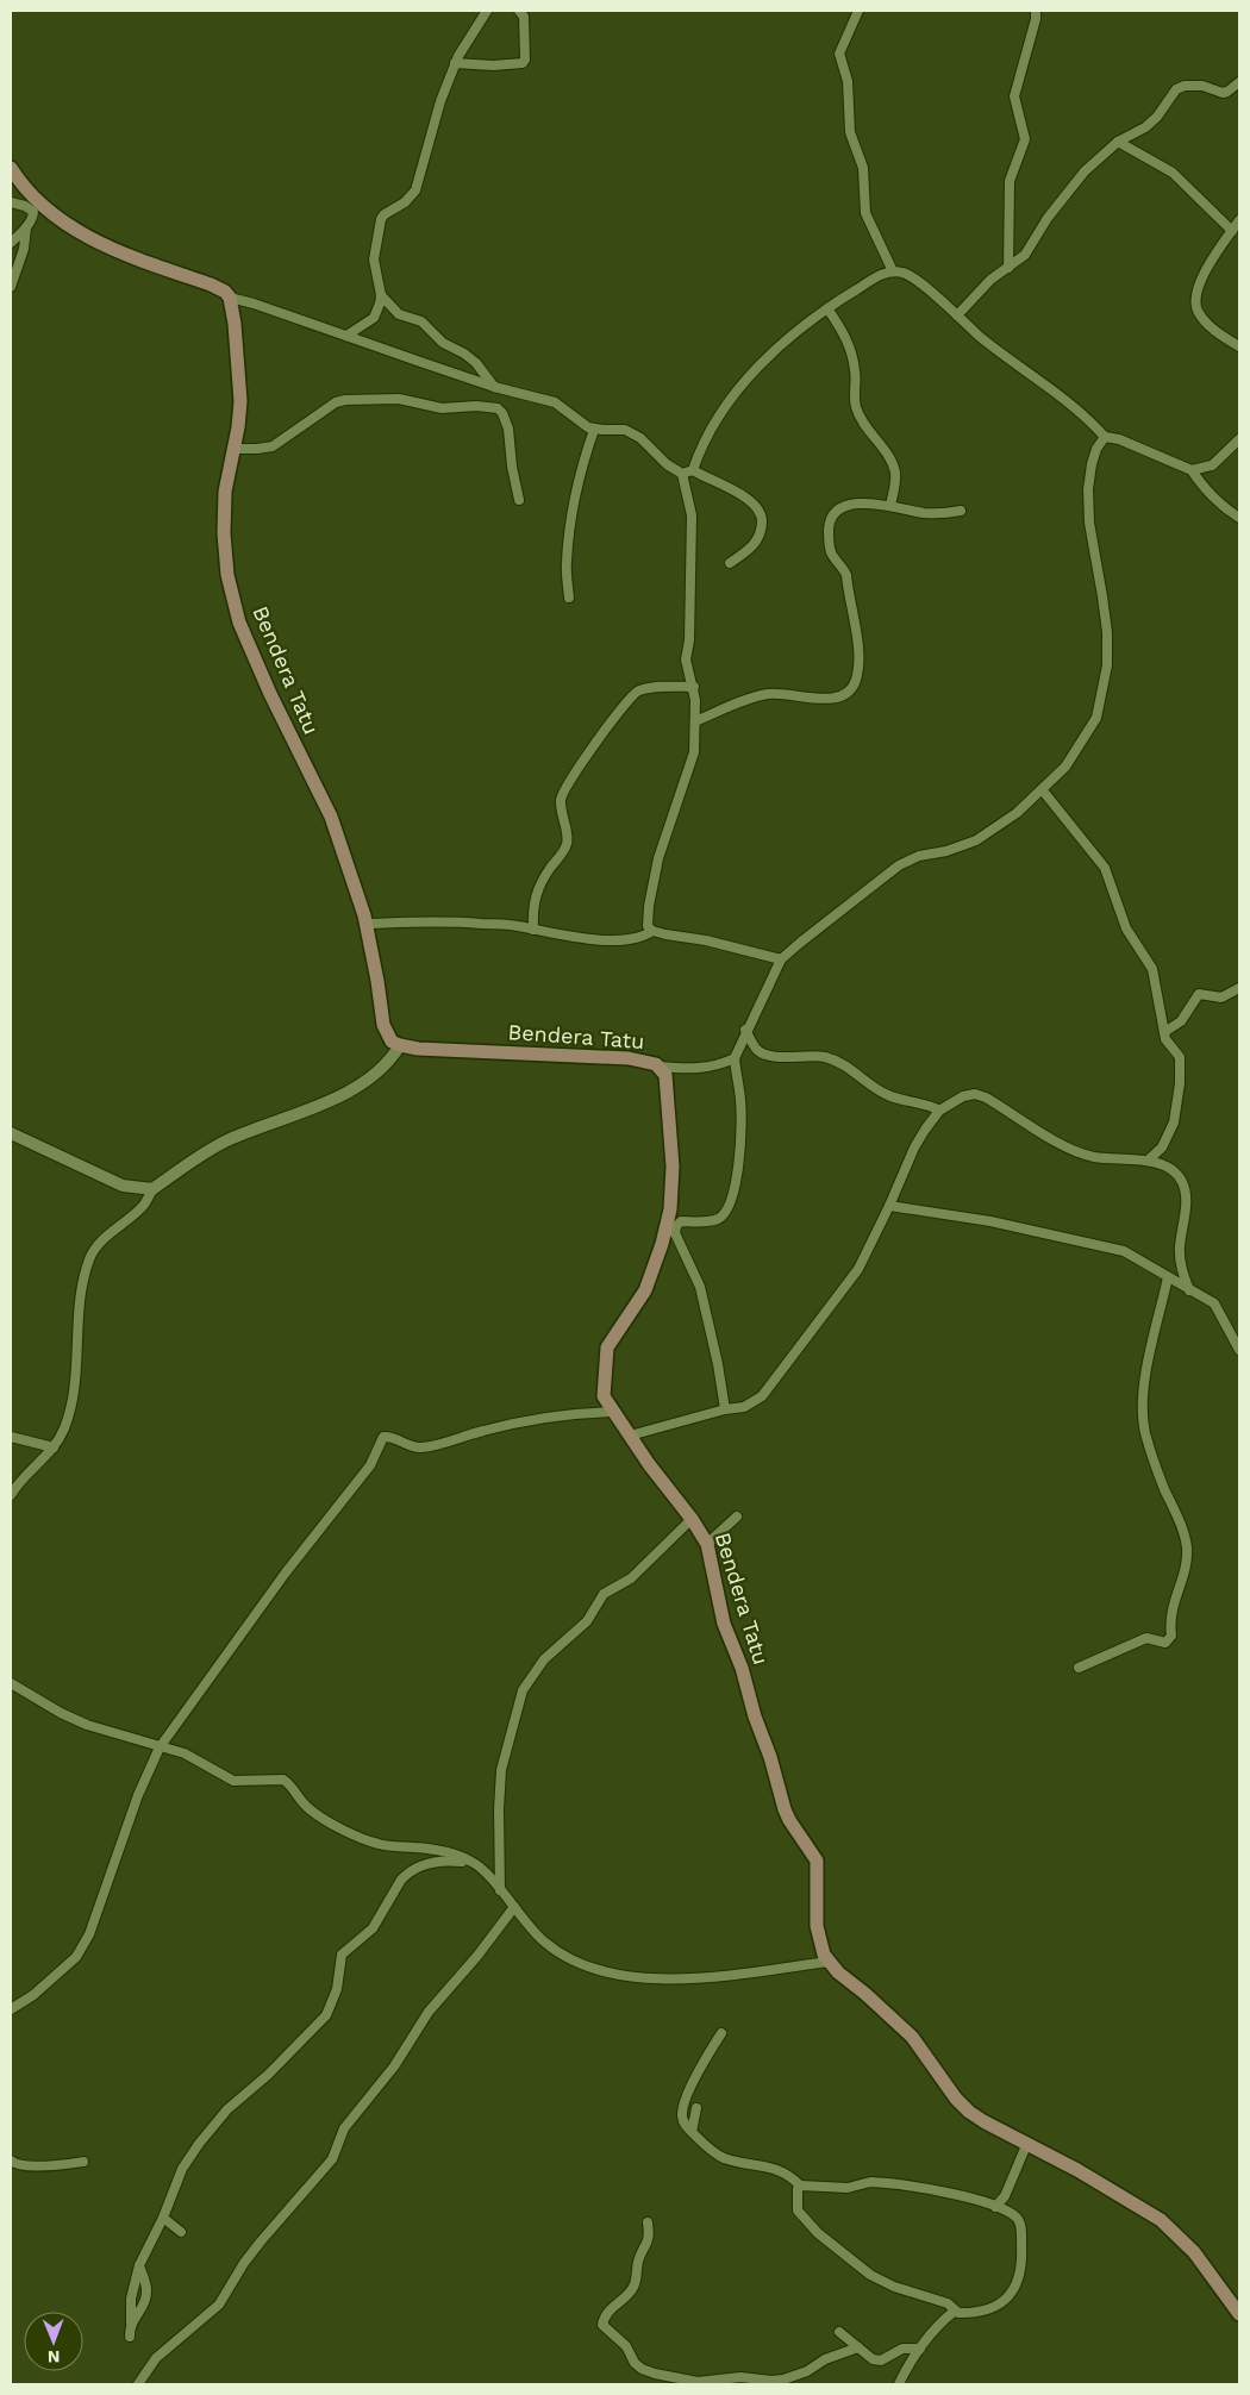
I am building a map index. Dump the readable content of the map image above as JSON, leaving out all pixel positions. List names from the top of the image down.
{
  "streets": {
    "main road": ["Bendera Tatu"]
  },
  "north": "bottom"
}
